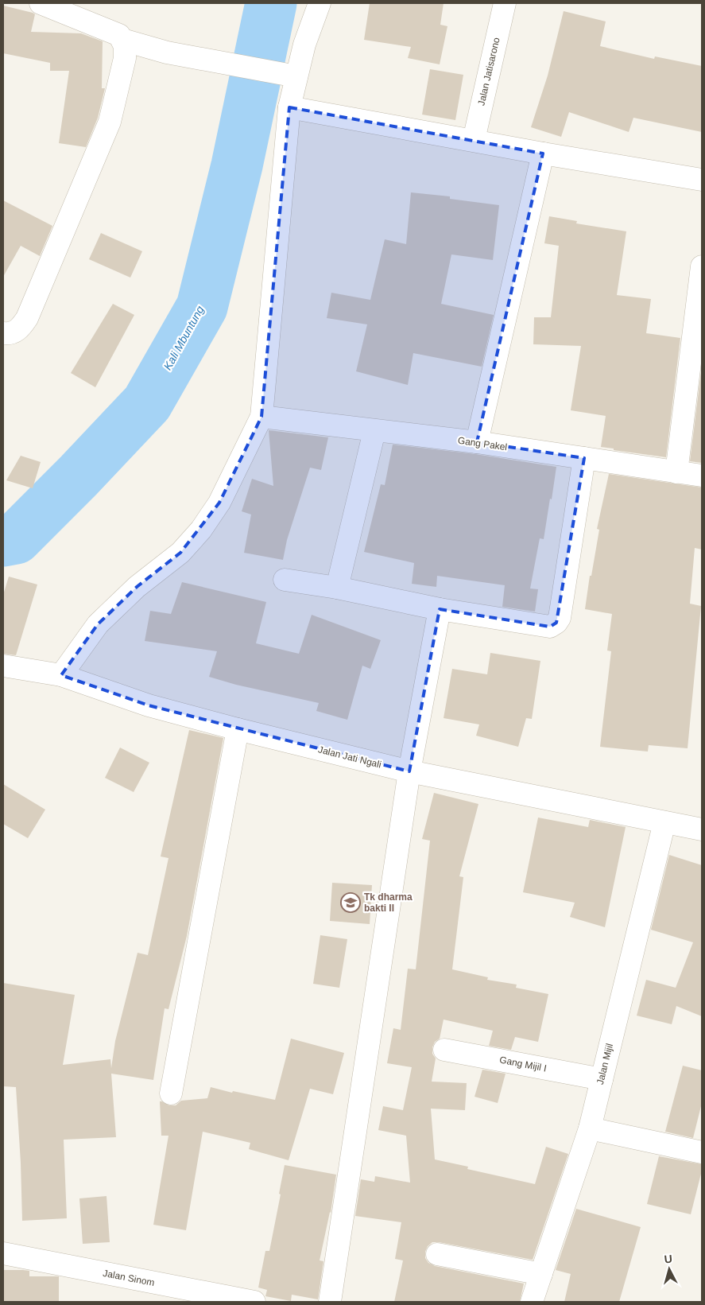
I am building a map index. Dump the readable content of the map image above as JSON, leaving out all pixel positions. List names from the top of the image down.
{
  "streets": {
    "street": [
      "Jalan Jatisarono",
      "Gang Pakel",
      "Jalan Jati Ngali",
      "Gang Mijil I",
      "Jalan Mijil",
      "Jalan Sinom"
    ]
  },
  "crossings": [
    ["Jalan Jati Ngali", "Jalan Mijil"],
    ["Gang Mijil I", "Jalan Mijil"]
  ],
  "water": ["Kali Mbuntung"],
  "places": {
    "school or university": ["Tk dharma bakti II"]
  },
  "north": "top"
}
